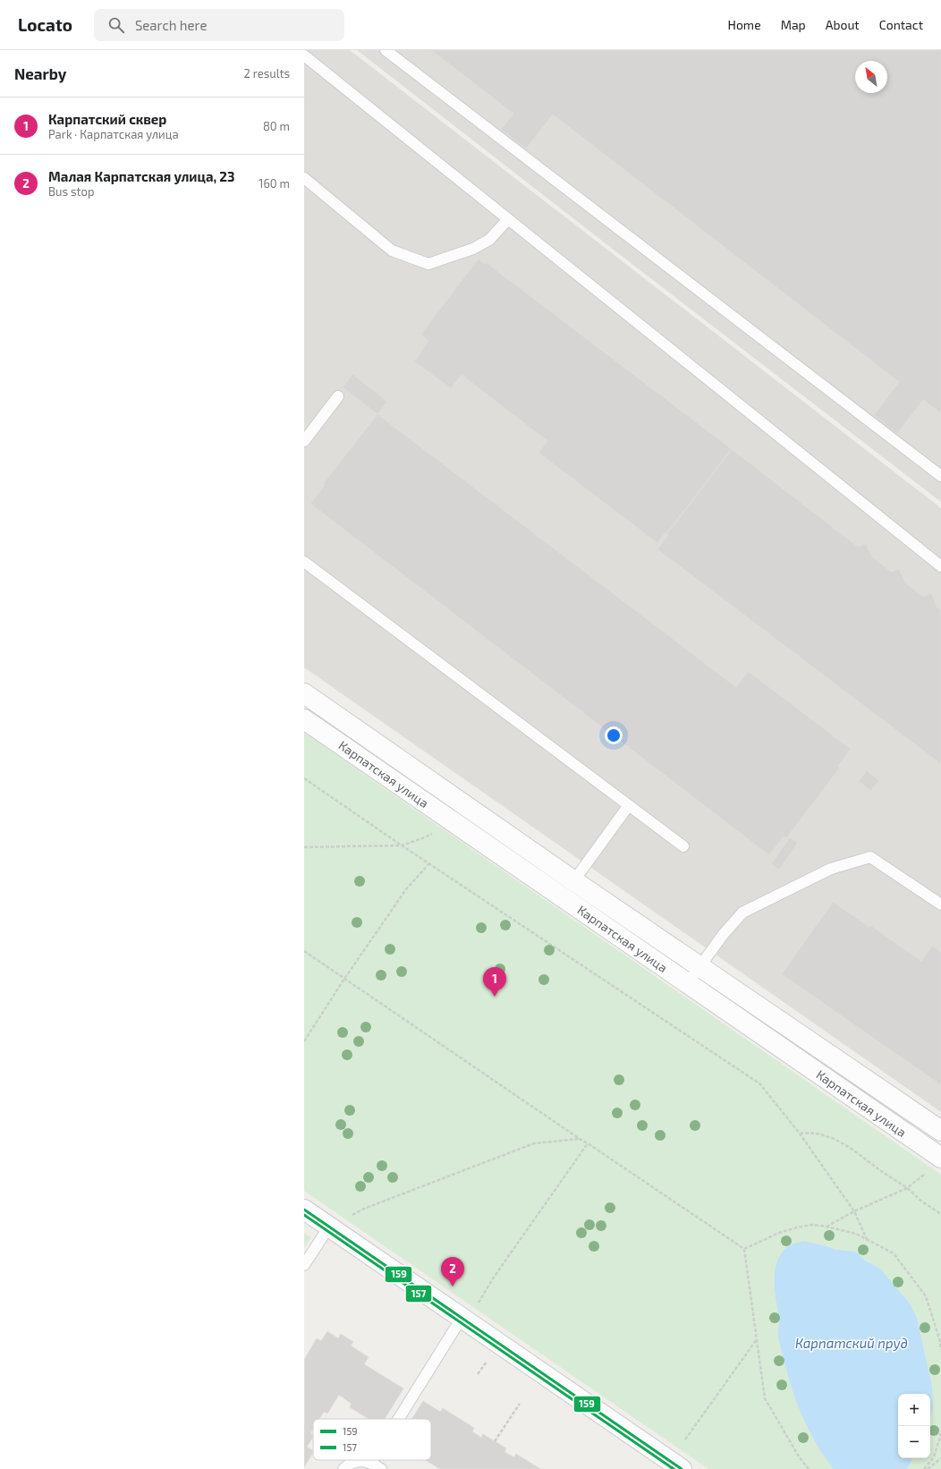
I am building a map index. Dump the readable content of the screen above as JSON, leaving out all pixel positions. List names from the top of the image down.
{
  "streets": {
    "street": ["Карпатская улица"]
  },
  "water": ["Карпатский пруд"],
  "lines": ["transit line 159", "transit line 157"],
  "legend": ["159", "157"],
  "north": "top left",
  "page": {
    "header": "Locato",
    "search": "Search here",
    "nav": [
      "Home",
      "Map",
      "About",
      "Contact"
    ],
    "heading": ["Nearby", "2 results"],
    "list": [
      {
        "mark": "1",
        "name": "Карпатский сквер",
        "note": "Park · Карпатская улица",
        "value": "80 m"
      },
      {
        "mark": "2",
        "name": "Малая Карпатская улица, 23",
        "note": "Bus stop",
        "value": "160 m"
      }
    ],
    "pins": ["1", "2"],
    "map_buttons": ["+", "−"]
  }
}
